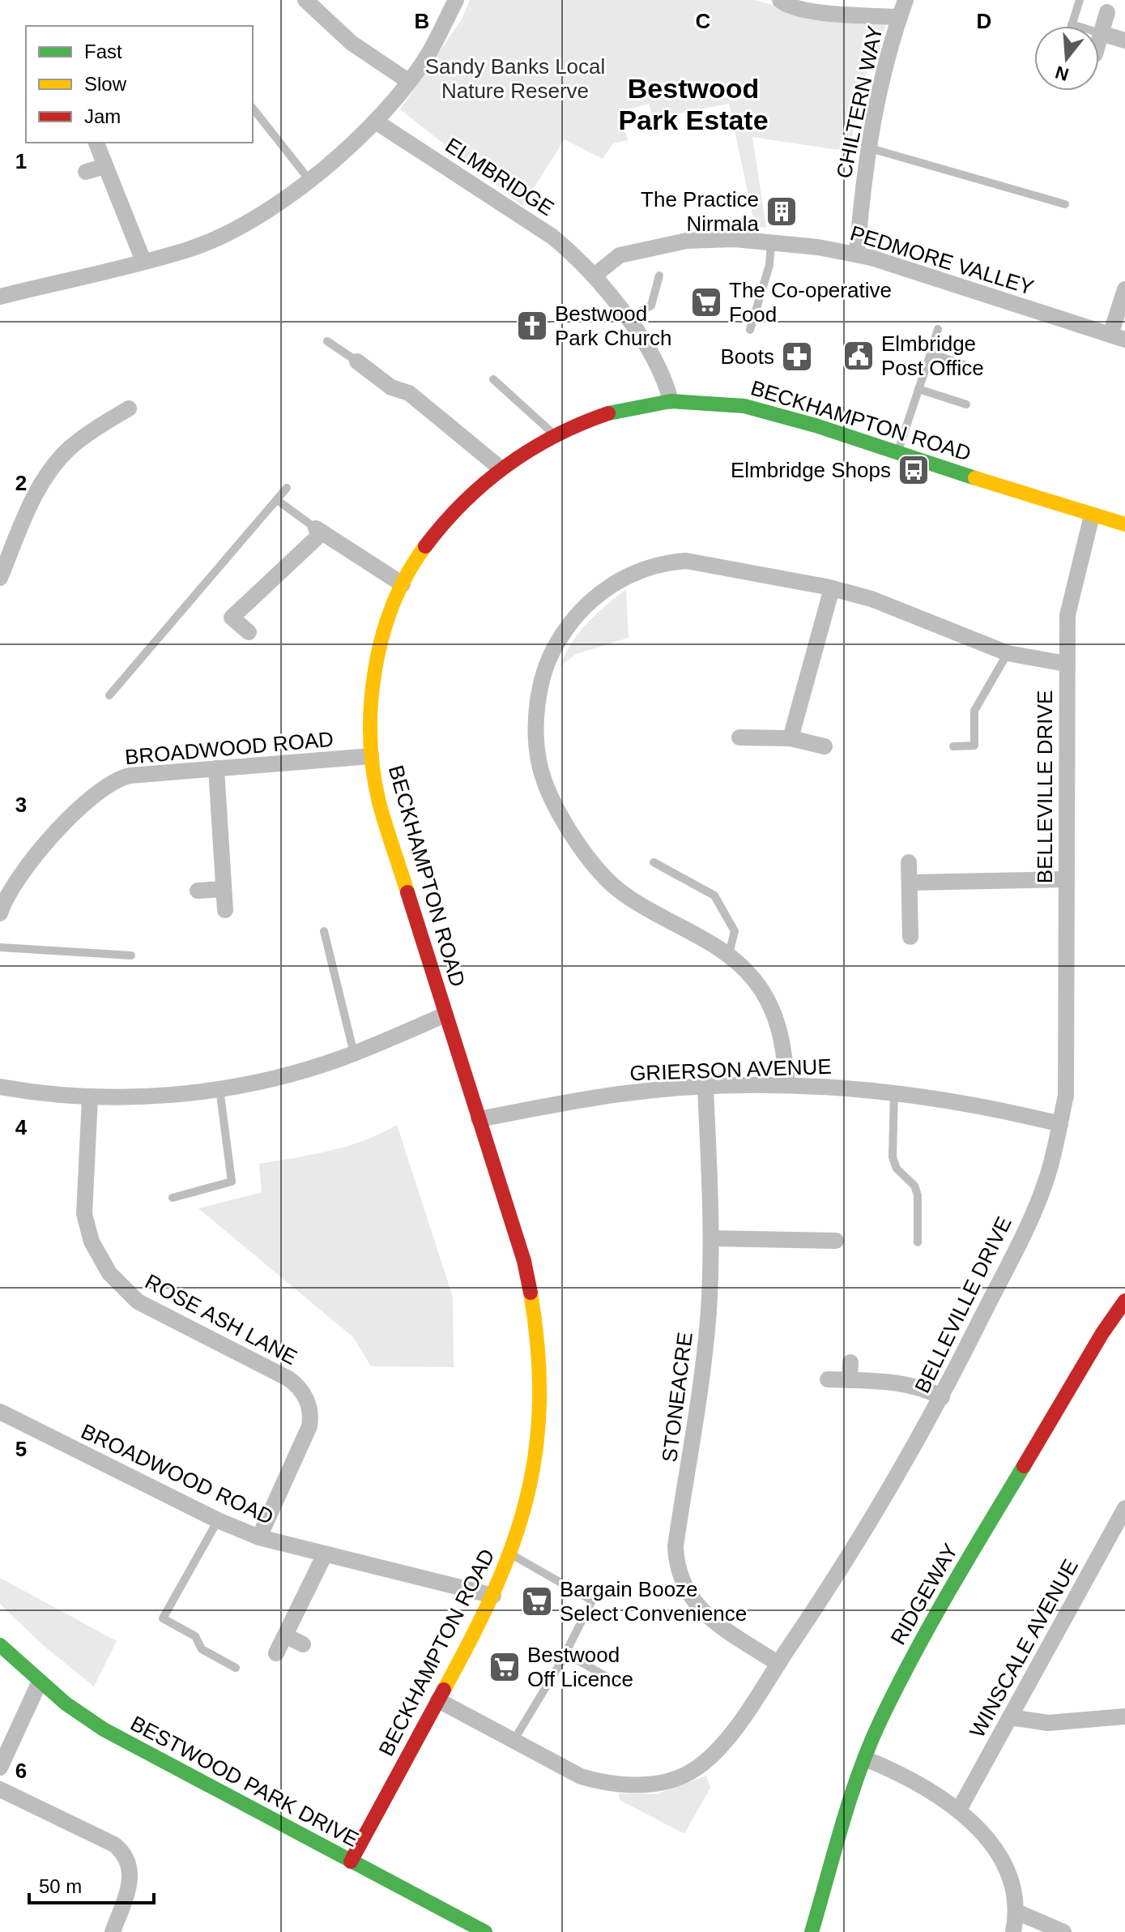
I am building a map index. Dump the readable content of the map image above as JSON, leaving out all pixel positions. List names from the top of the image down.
{
  "streets": {
    "street": [
      "CHILTERN WAY",
      "ELMBRIDGE",
      "PEDMORE VALLEY",
      "BECKHAMPTON ROAD",
      "BROADWOOD ROAD",
      "BELLEVILLE DRIVE",
      "GRIERSON AVENUE",
      "ROSE ASH LANE",
      "STONEACRE",
      "RIDGEWAY",
      "WINSCALE AVENUE",
      "BESTWOOD PARK DRIVE"
    ]
  },
  "crossings": [
    ["CHILTERN WAY", "PEDMORE VALLEY"],
    ["ELMBRIDGE", "PEDMORE VALLEY"],
    ["ELMBRIDGE", "BECKHAMPTON ROAD"],
    ["BECKHAMPTON ROAD", "BROADWOOD ROAD"],
    ["BECKHAMPTON ROAD", "BELLEVILLE DRIVE"],
    ["BECKHAMPTON ROAD", "GRIERSON AVENUE"],
    ["BECKHAMPTON ROAD", "BESTWOOD PARK DRIVE"],
    ["BROADWOOD ROAD", "ROSE ASH LANE"],
    ["BELLEVILLE DRIVE", "GRIERSON AVENUE"],
    ["BELLEVILLE DRIVE", "STONEACRE"],
    ["GRIERSON AVENUE", "STONEACRE"]
  ],
  "districts": ["Bestwood Park Estate"],
  "parks": ["Sandy Banks Local Nature Reserve"],
  "places": {
    "building": ["The Practice Nirmala"],
    "supermarket": ["The Co-operative Food", "Bargain Booze Select Convenience", "Bestwood Off Licence"],
    "church": ["Bestwood Park Church"],
    "public building": ["Elmbridge Post Office"],
    "pharmacy": ["Boots"],
    "bus stop": ["Elmbridge Shops"]
  },
  "legend": ["Fast", "Slow", "Jam"],
  "scale_bar": "50 m",
  "north": "bottom",
  "grid": {
    "columns": ["B", "C", "D"],
    "rows": [
      "1",
      "2",
      "3",
      "4",
      "5",
      "6"
    ]
  }
}
